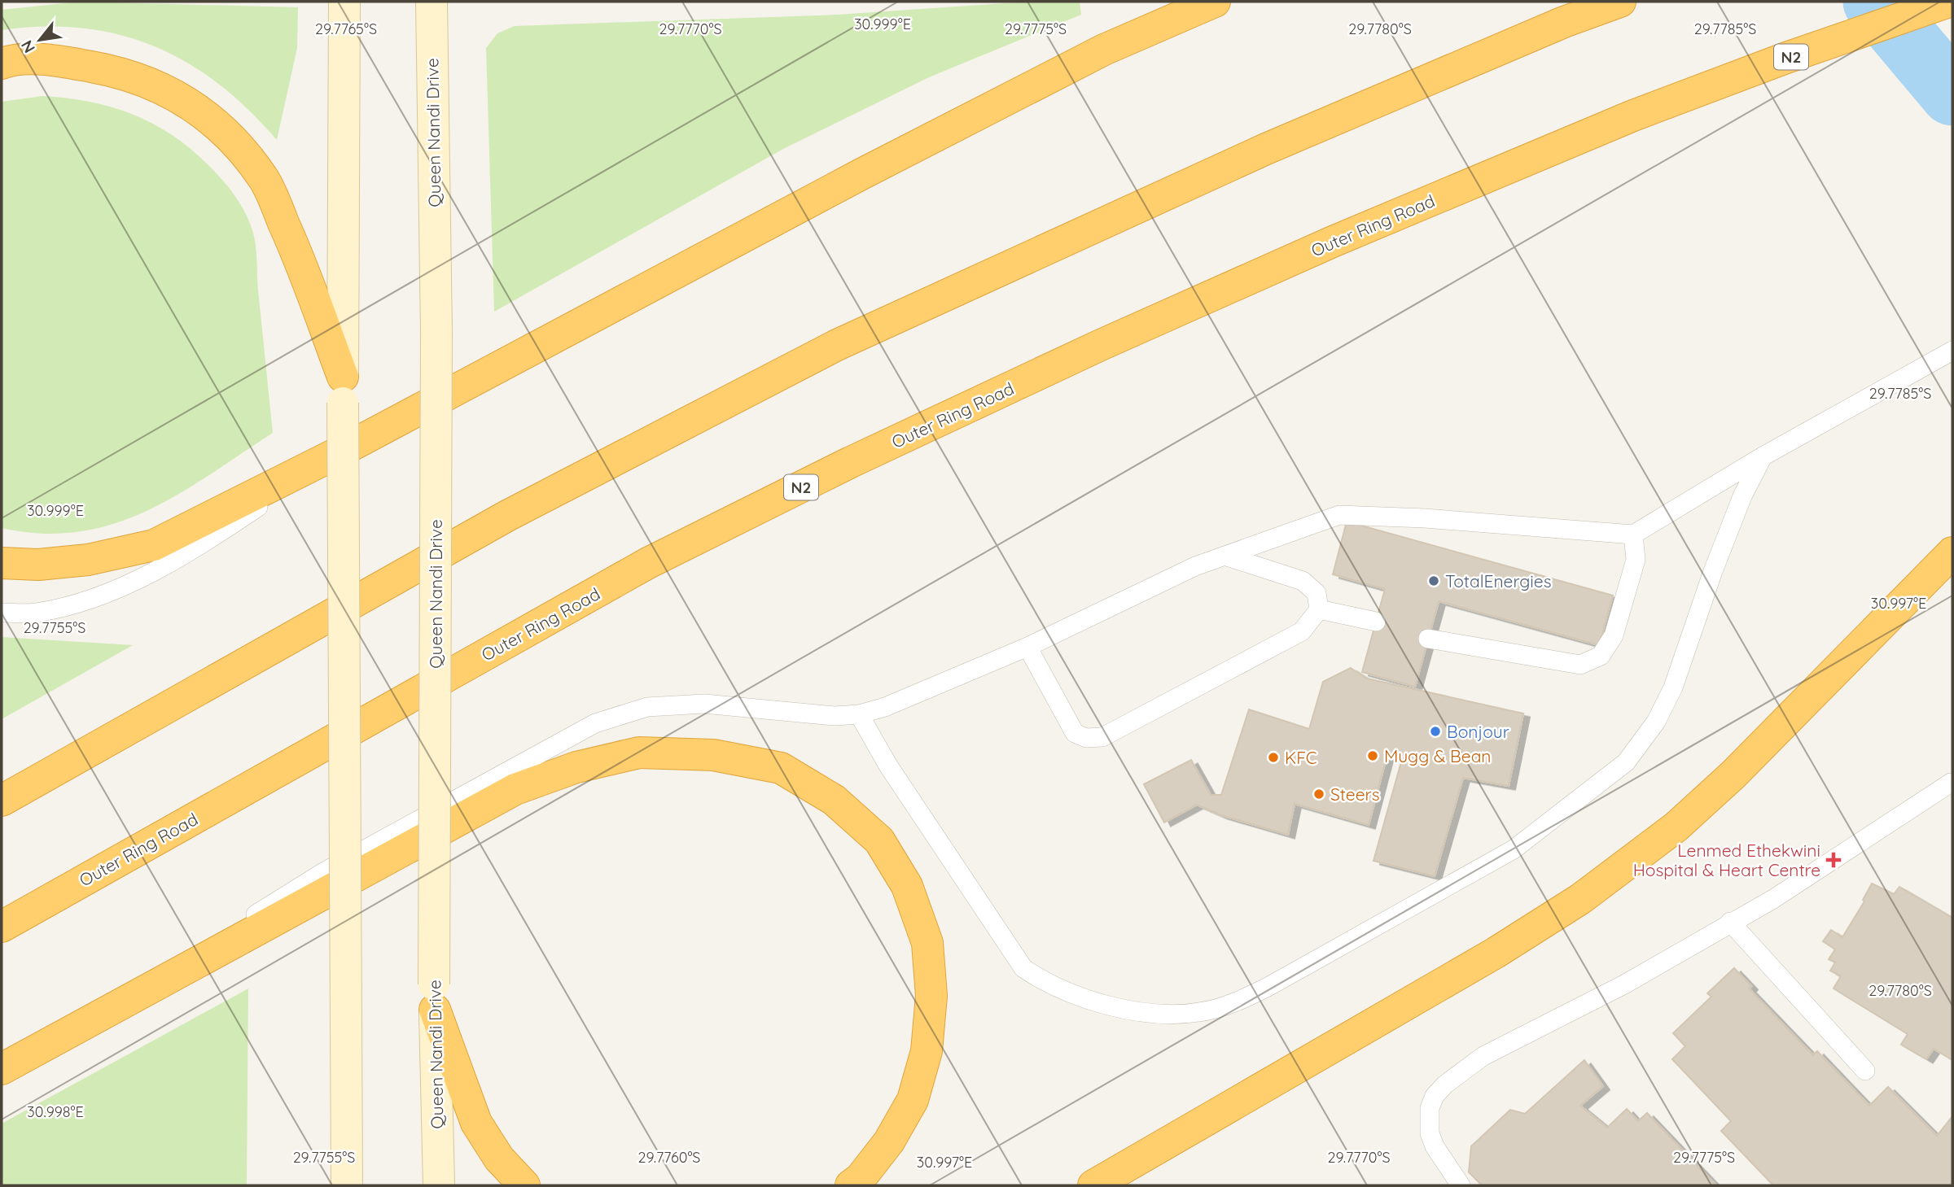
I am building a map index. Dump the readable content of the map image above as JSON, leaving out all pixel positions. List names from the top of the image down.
{
  "streets": {
    "highway": ["N2", "Outer Ring Road"],
    "main road": ["Queen Nandi Drive"]
  },
  "places": {
    "other": [
      "TotalEnergies",
      "Bonjour",
      "Mugg & Bean",
      "KFC",
      "Steers"
    ],
    "health": ["Lenmed Ethekwini Hospital & Heart Centre"]
  },
  "north": "bottom left",
  "coordinates": [
    "30.999°E",
    "29.7780°S",
    "29.7765°S",
    "29.7770°S",
    "29.7775°S",
    "29.7785°S",
    "30.997°E",
    "29.7755°S",
    "30.998°E",
    "29.7760°S"
  ]
}
